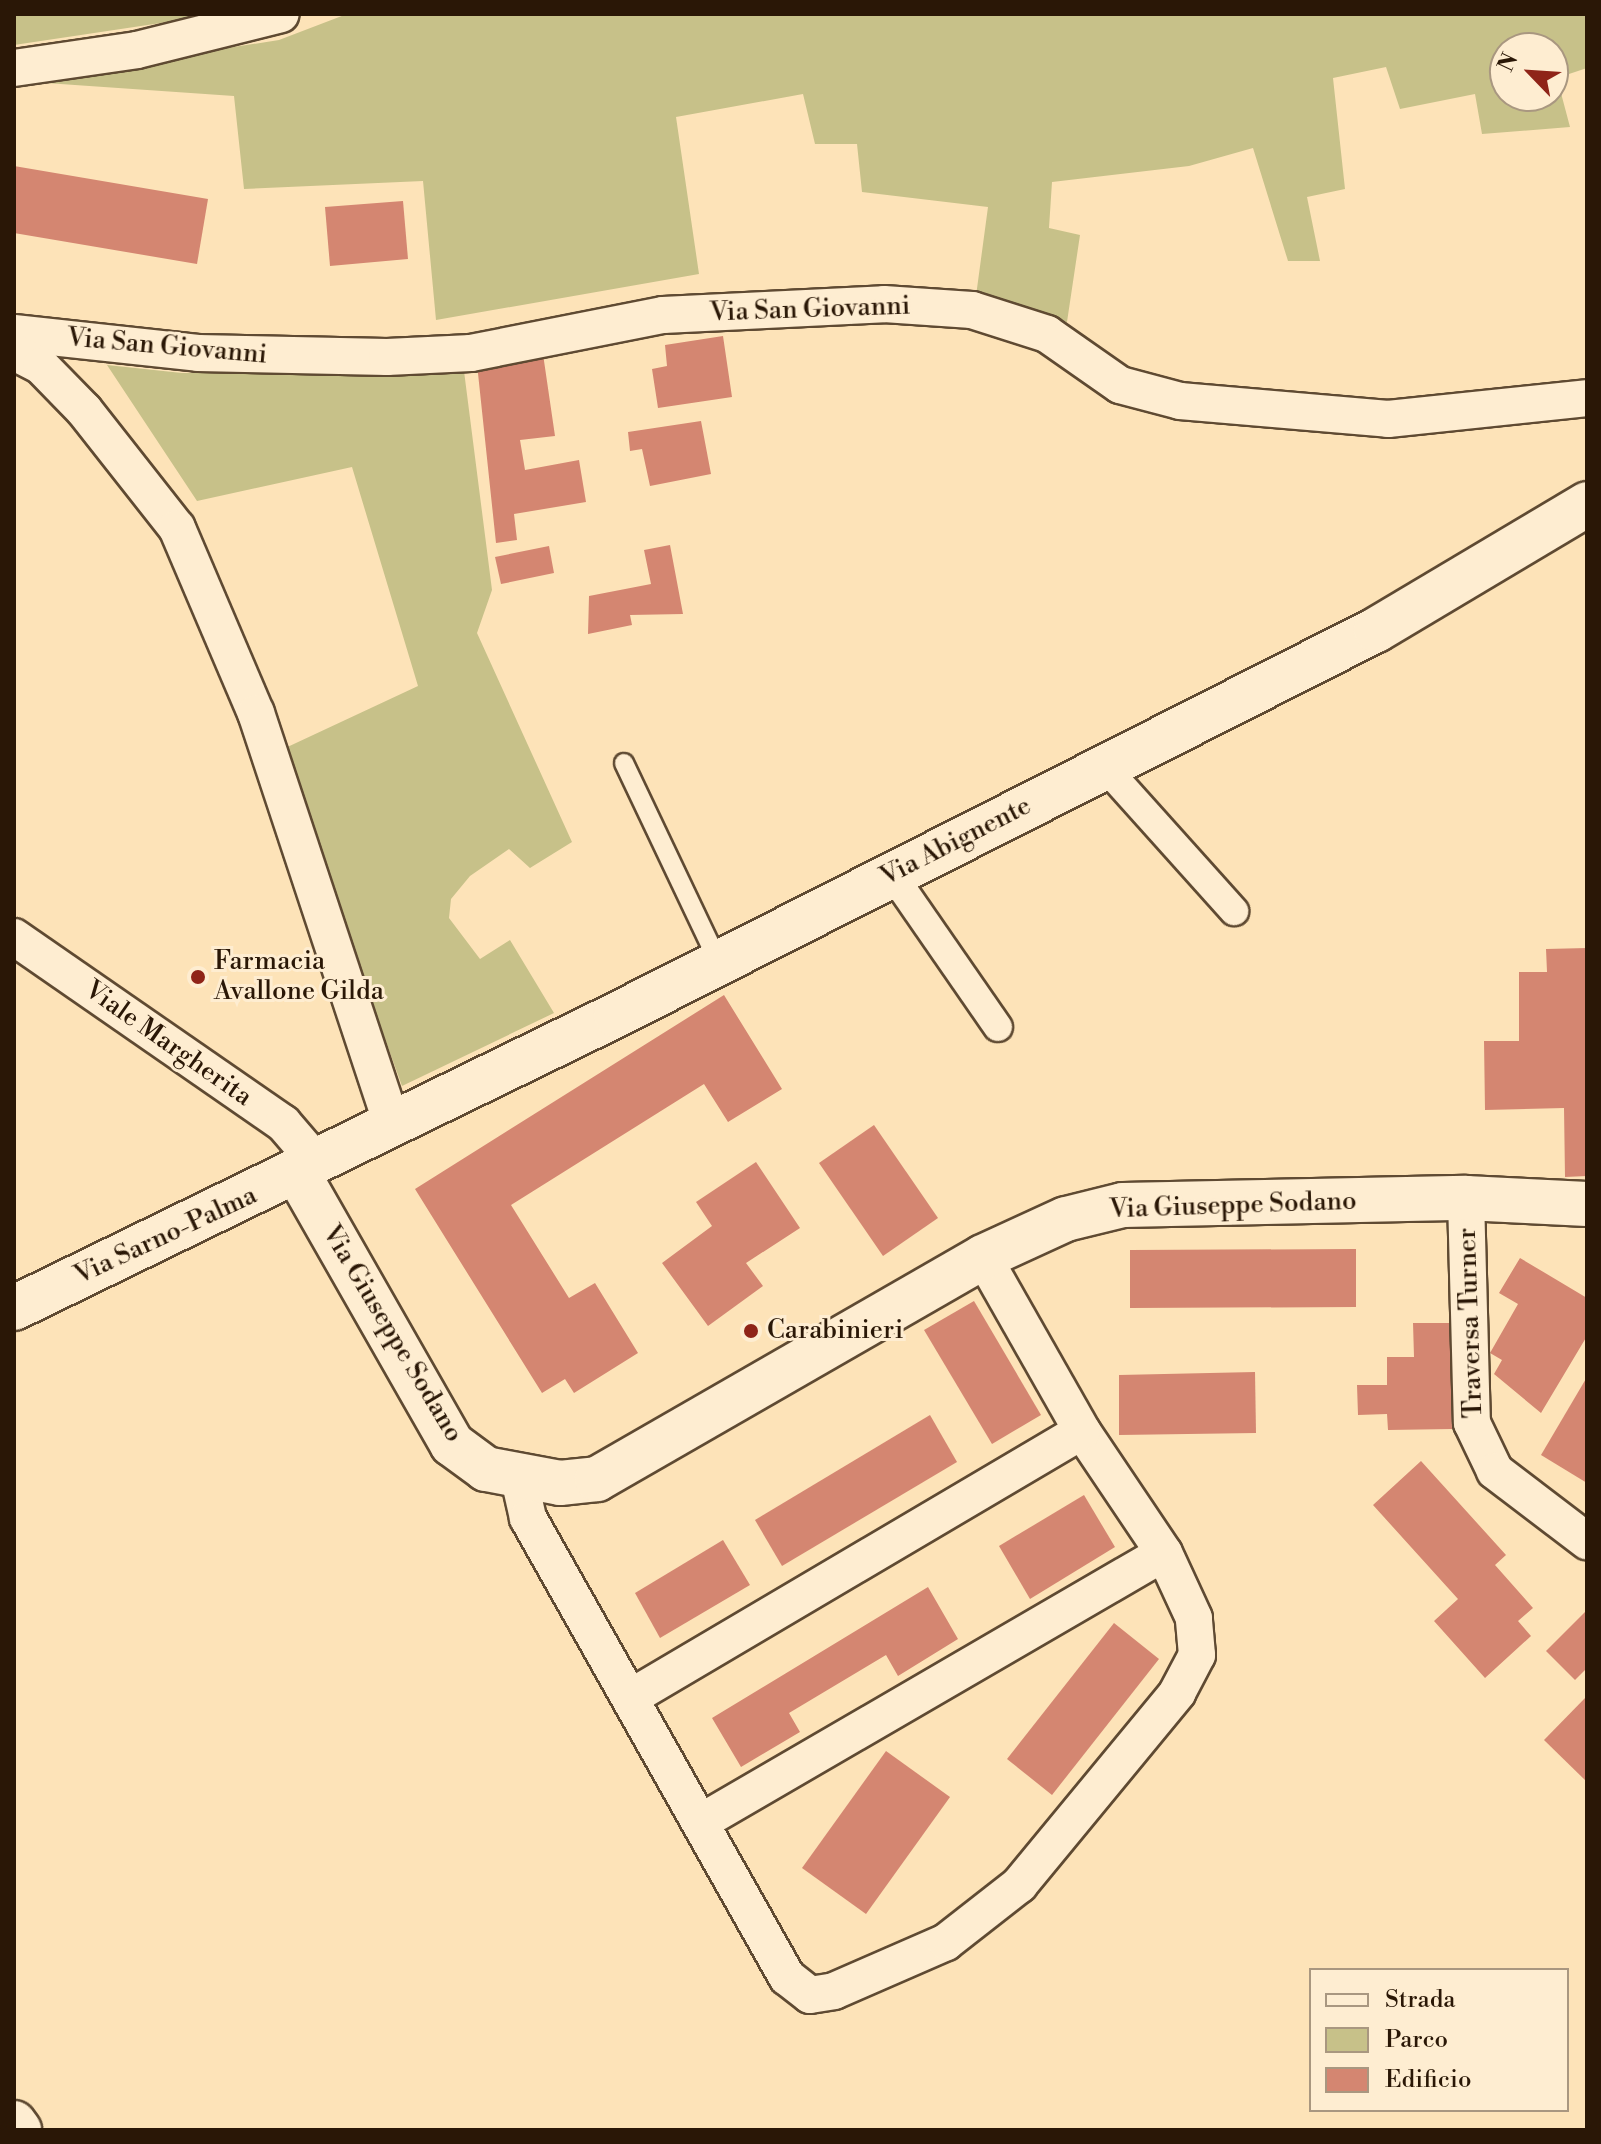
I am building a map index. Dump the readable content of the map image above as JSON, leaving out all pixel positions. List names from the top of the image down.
{
  "streets": {
    "street": [
      "Via San Giovanni",
      "Via Abignente",
      "Viale Margherita",
      "Via Giuseppe Sodano",
      "Via Sarno-Palma",
      "Traversa Turner"
    ]
  },
  "crossings": [
    ["Via Abignente", "Viale Margherita"],
    ["Via Abignente", "Via Giuseppe Sodano"],
    ["Via Abignente", "Via Sarno-Palma"],
    ["Viale Margherita", "Via Giuseppe Sodano"],
    ["Viale Margherita", "Via Sarno-Palma"],
    ["Via Giuseppe Sodano", "Via Sarno-Palma"],
    ["Via Giuseppe Sodano", "Traversa Turner"]
  ],
  "places": ["Farmacia Avallone Gilda", "Carabinieri"],
  "legend": ["Strada", "Parco", "Edificio"],
  "north": "top left"
}
